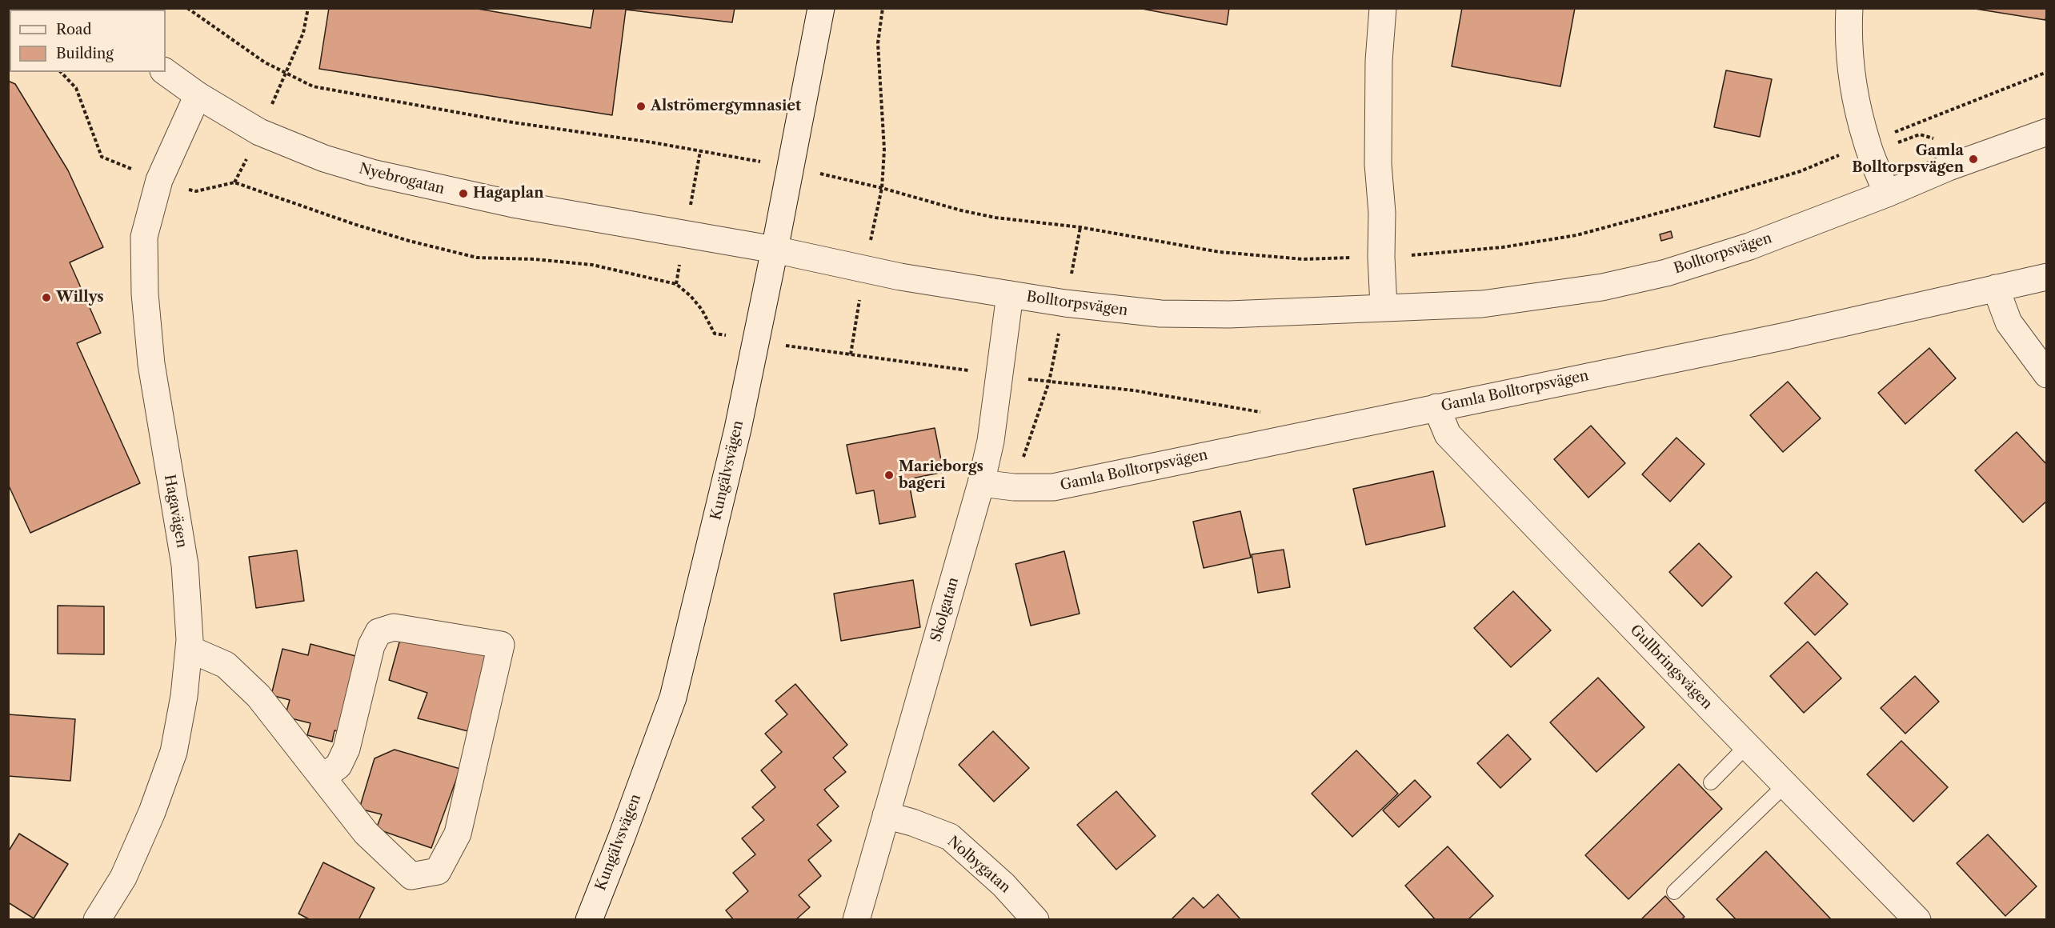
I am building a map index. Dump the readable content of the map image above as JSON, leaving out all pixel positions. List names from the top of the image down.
{
  "streets": {
    "street": [
      "Nyebrogatan",
      "Bolltorpsvägen",
      "Gamla Bolltorpsvägen",
      "Kungälvsvägen",
      "Hagavägen",
      "Skolgatan",
      "Gullbringsvägen",
      "Nolbygatan"
    ]
  },
  "crossings": [
    ["Nyebrogatan", "Bolltorpsvägen"],
    ["Nyebrogatan", "Kungälvsvägen"],
    ["Nyebrogatan", "Hagavägen"],
    ["Bolltorpsvägen", "Kungälvsvägen"],
    ["Bolltorpsvägen", "Skolgatan"],
    ["Gamla Bolltorpsvägen", "Skolgatan"],
    ["Gamla Bolltorpsvägen", "Gullbringsvägen"],
    ["Skolgatan", "Nolbygatan"]
  ],
  "places": [
    "Alströmergymnasiet",
    "Gamla Bolltorpsvägen",
    "Hagaplan",
    "Willys",
    "Marieborgs bageri"
  ],
  "legend": ["Road", "Building"]
}
